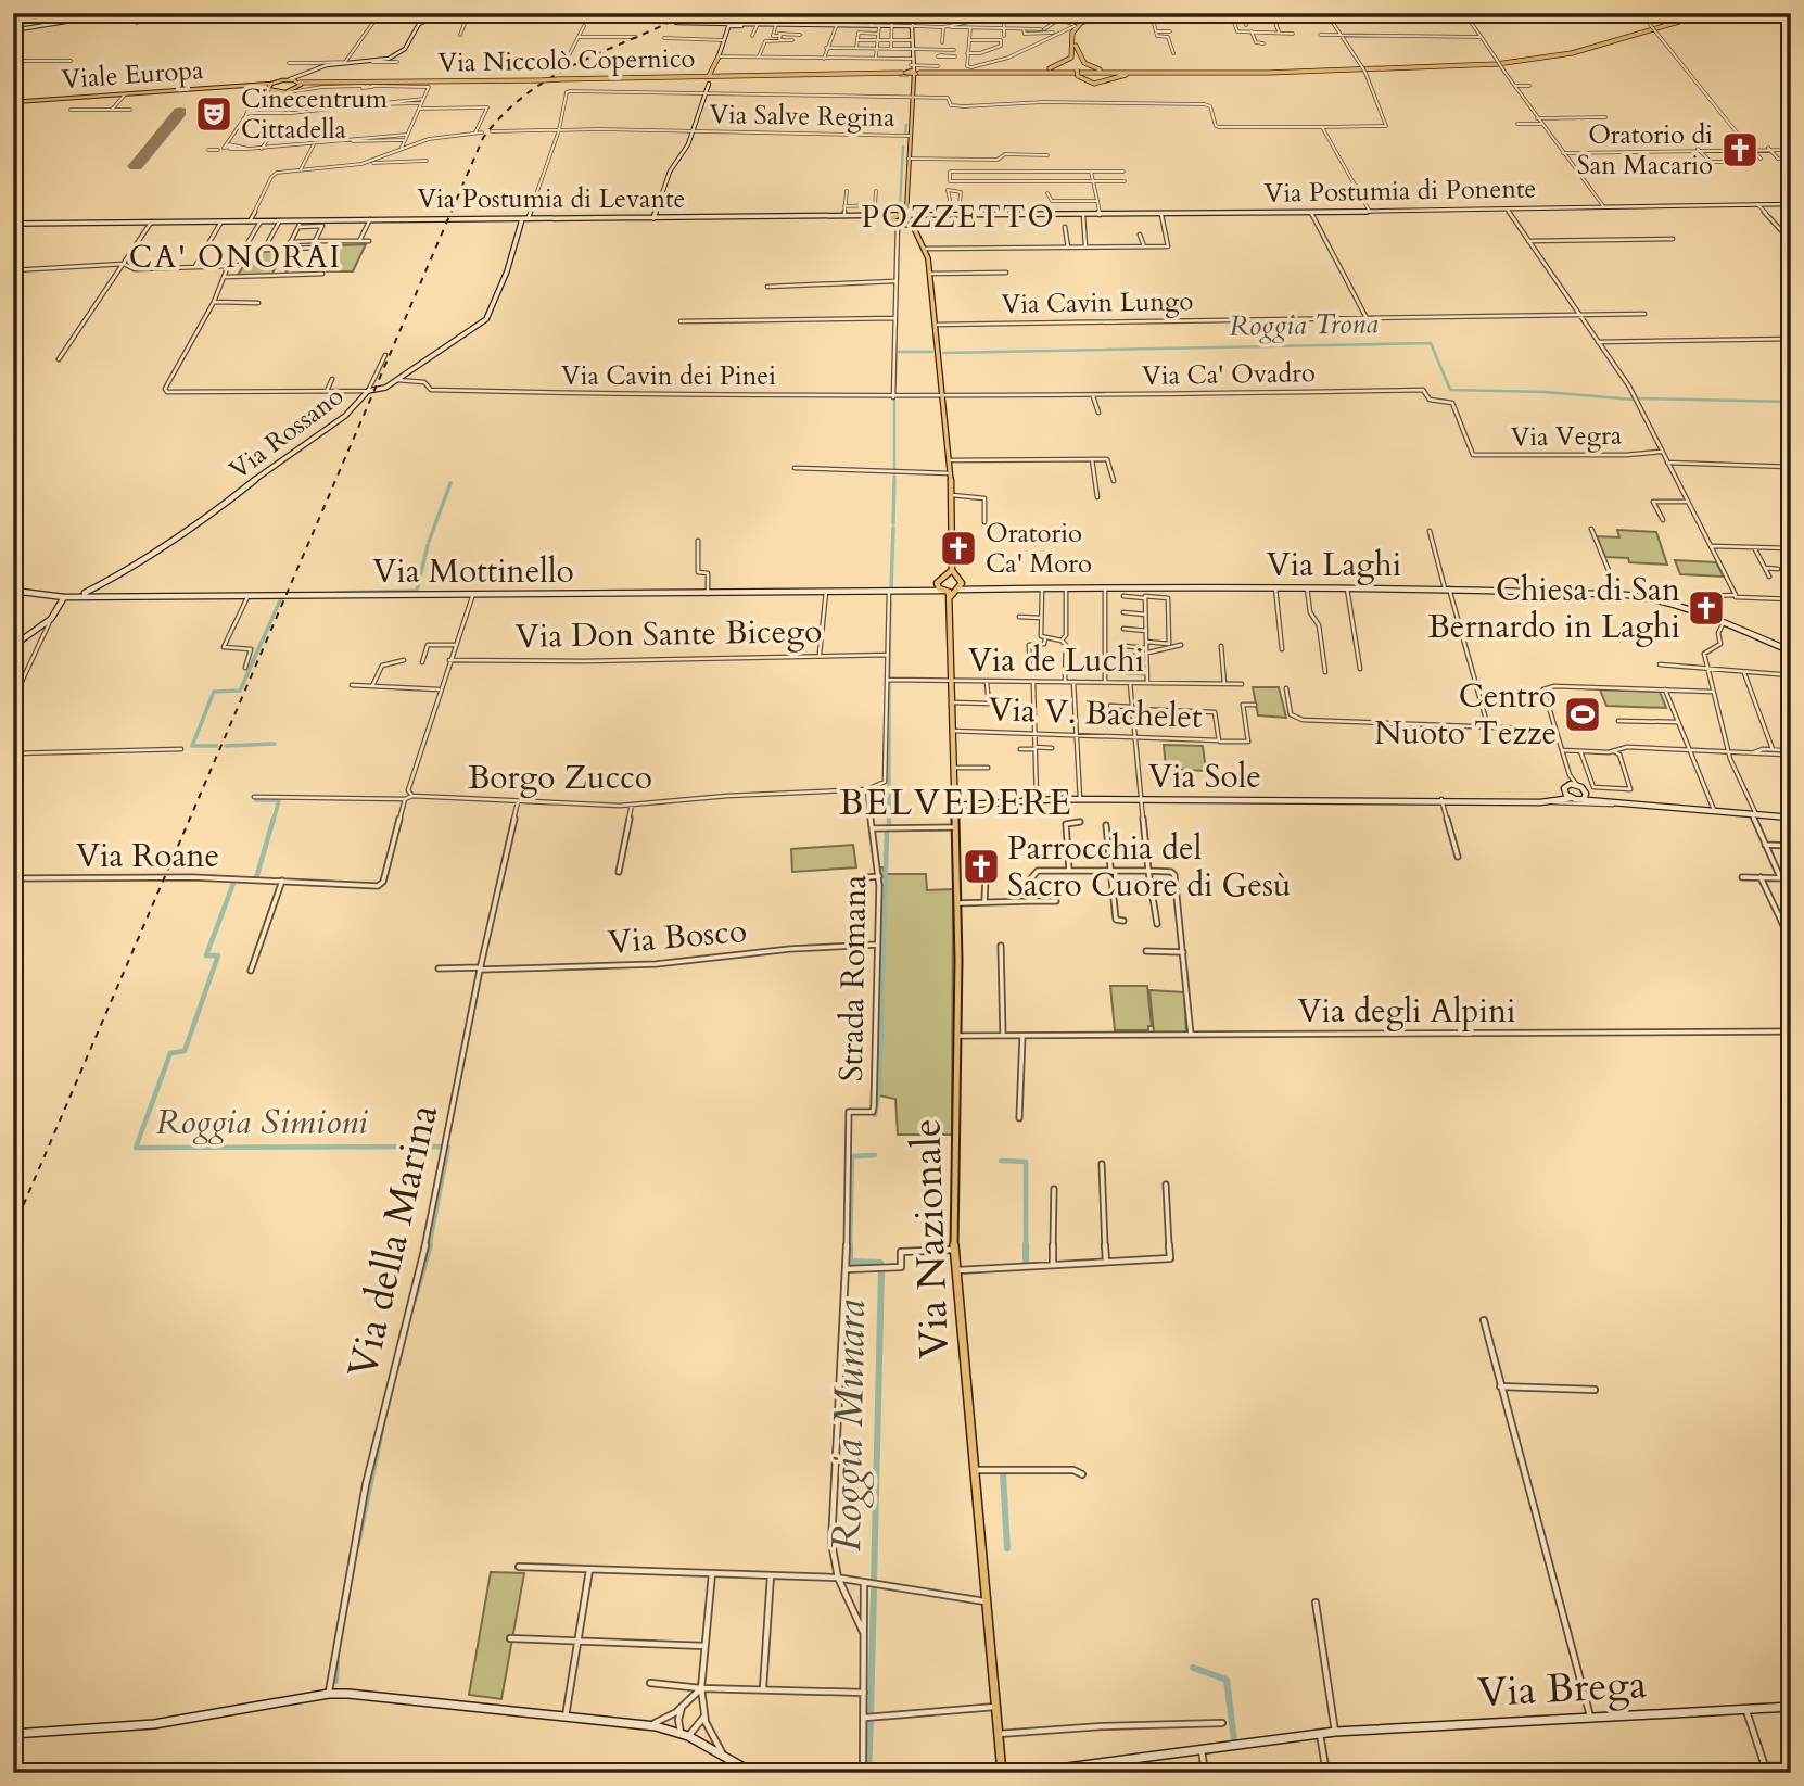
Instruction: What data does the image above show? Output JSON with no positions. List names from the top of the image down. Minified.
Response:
{"streets":{"highway":["Via Niccolò Copernico"],"main road":["Viale Europa","Via Sole","Via Nazionale"],"street":["Via Salve Regina","Via Postumia di Ponente","Via Postumia di Levante","Via Cavin Lungo","Via Ca' Ovadro","Via Cavin dei Pinei","Via Rossano","Via Vegra","Via Laghi","Via Mottinello","Via Don Sante Bicego","Via de Luchi","Via V. Bachelet","Borgo Zucco","Via Roane","Via Bosco","Strada Romana","Via degli Alpini","Via della Marina","Via Brega"]},"crossings":[["Via Postumia di Ponente","Via Postumia di Levante"],["Via Postumia di Levante","Via Rossano"],["Via Ca' Ovadro","Via Cavin dei Pinei"],["Via Ca' Ovadro","Via Vegra"],["Via Cavin dei Pinei","Via Rossano"],["Via Rossano","Via Mottinello"],["Via Laghi","Via Mottinello"],["Via Laghi","Via Nazionale"],["Via Mottinello","Via Nazionale"],["Via de Luchi","Via Nazionale"],["Via V. Bachelet","Via Nazionale"],["Via Sole","Via Nazionale"],["Borgo Zucco","Via Roane"],["Borgo Zucco","Strada Romana"],["Borgo Zucco","Via della Marina"],["Via Bosco","Strada Romana"],["Via Bosco","Via della Marina"],["Via degli Alpini","Via Nazionale"]],"districts":["POZZETTO","CA' ONORAI","BELVEDERE"],"water":["Roggia Trona","Roggia Simioni","Roggia Munara"],"places":{"theatre":["Cinecentrum Cittadella"],"church":["Oratorio di San Macario","Oratorio Ca' Moro","Chiesa di San Bernardo in Laghi","Parrocchia del Sacro Cuore di Gesù"],"sports":["Centro Nuoto Tezze"]}}
